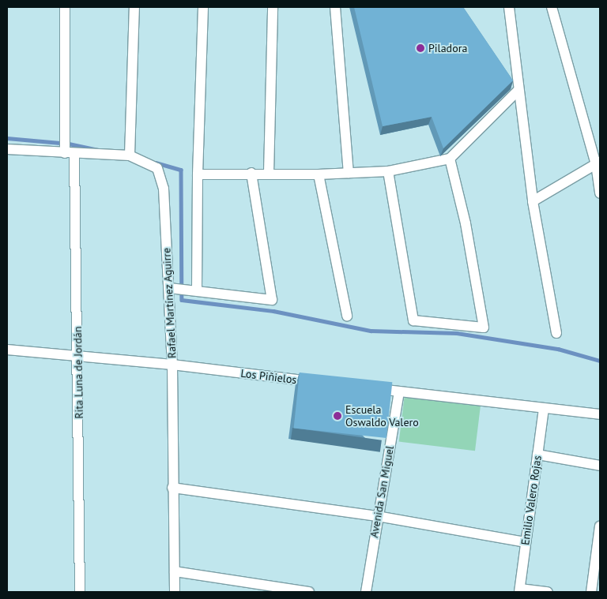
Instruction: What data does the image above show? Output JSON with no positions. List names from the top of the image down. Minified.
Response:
{"streets":{"street":["Rafael Martínez Aguirre","Rita Luna de Jordán","Los Piñielos","Avenida San Miguel","Emilio Valero Rojas"]},"crossings":[["Rafael Martínez Aguirre","Rita Luna de Jordán"],["Rafael Martínez Aguirre","Los Piñielos"],["Rita Luna de Jordán","Los Piñielos"]],"places":["Piladora","Escuela Oswaldo Valero"]}
